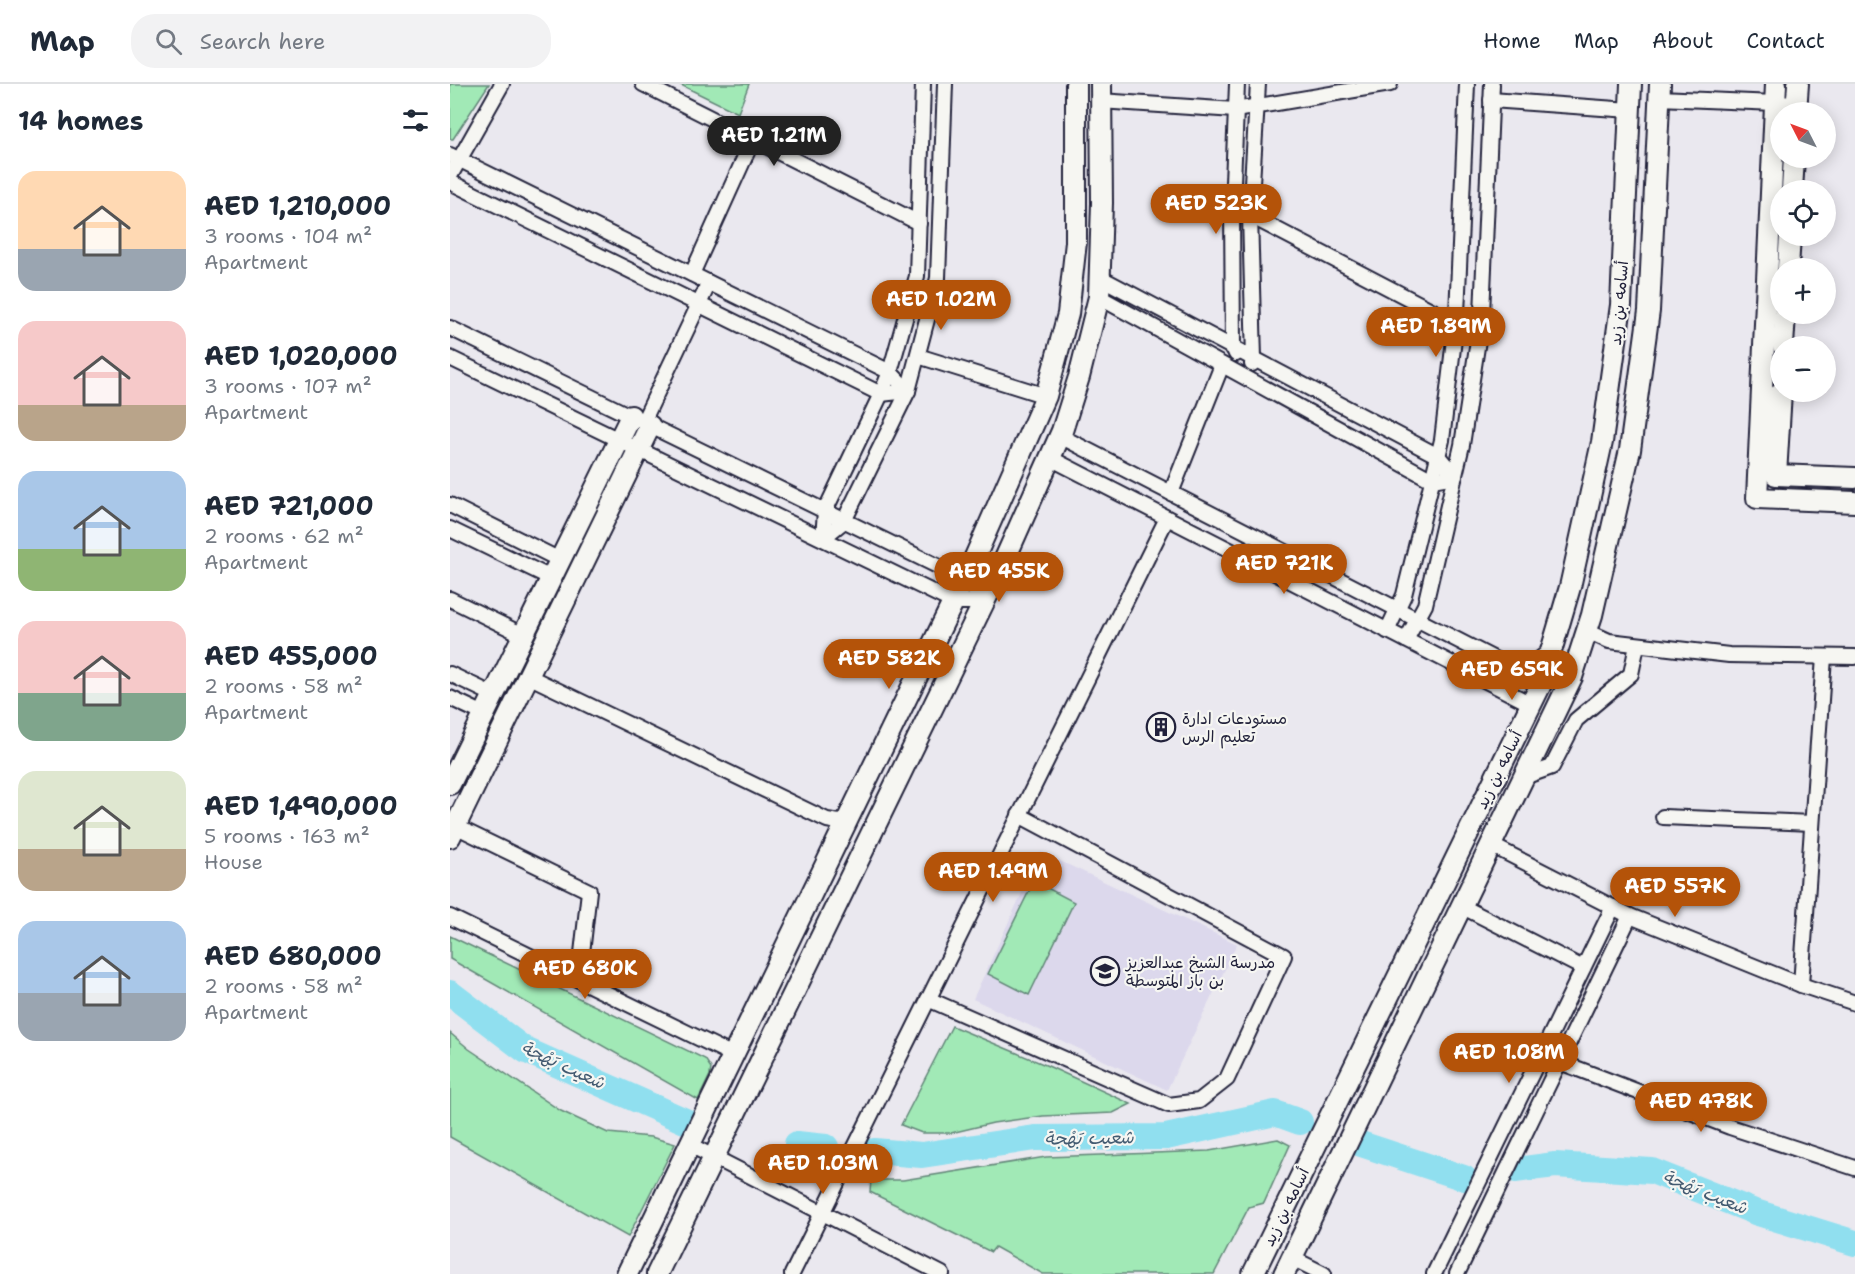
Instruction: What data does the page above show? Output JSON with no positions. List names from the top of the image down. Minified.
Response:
{"streets":{"street":["أسامه بن زيد"]},"water":["شعيب بَهْجة"],"places":{"building":["مستودعات ادارة تعليم الرس"],"school or university":["مدرسة الشيخ عبدالعزيز بن باز المتوسطة"]},"north":"top left","page":{"header":"Map","search":"Search here","nav":["Home","Map","About","Contact"],"heading":"14 homes","map_buttons":["+","−"],"price":["AED 1.21M","AED 523K","AED 1.02M","AED 1.89M","AED 721K","AED 455K","AED 582K","AED 659K","AED 1.49M","AED 557K","AED 680K","AED 1.08M","AED 478K","AED 1.03M"],"list":[{"name":"AED 1,210,000","note":"3 rooms · 104 m² · Apartment"},{"name":"AED 1,020,000","note":"3 rooms · 107 m² · Apartment"},{"name":"AED 721,000","note":"2 rooms · 62 m² · Apartment"},{"name":"AED 455,000","note":"2 rooms · 58 m² · Apartment"},{"name":"AED 1,490,000","note":"5 rooms · 163 m² · House"},{"name":"AED 680,000","note":"2 rooms · 58 m² · Apartment"}]}}
